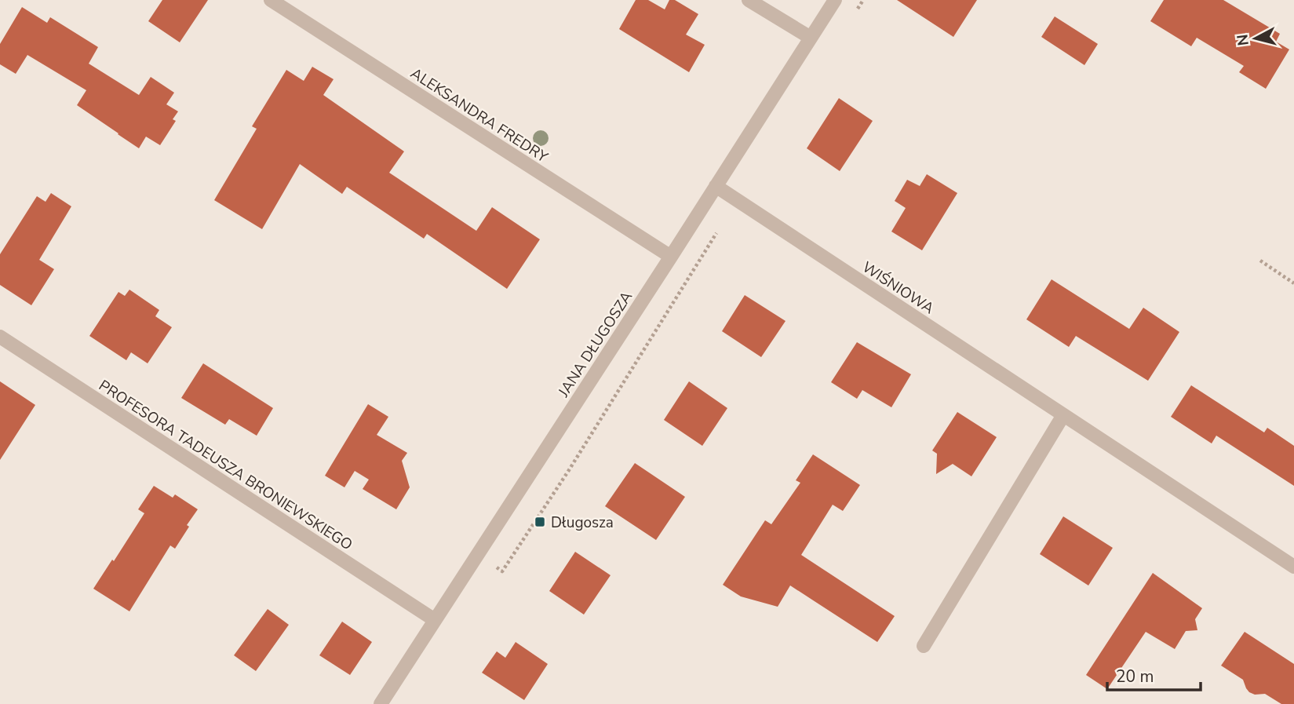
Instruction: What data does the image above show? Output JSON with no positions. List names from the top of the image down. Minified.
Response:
{"streets":{"street":["ALEKSANDRA FREDRY","WIŚNIOWA","JANA DŁUGOSZA","PROFESORA TADEUSZA BRONIEWSKIEGO"]},"crossings":[["ALEKSANDRA FREDRY","JANA DŁUGOSZA"],["WIŚNIOWA","JANA DŁUGOSZA"],["JANA DŁUGOSZA","PROFESORA TADEUSZA BRONIEWSKIEGO"]],"places":{"transit":["Długosza"]},"scale_bar":"20 m","north":"left"}
